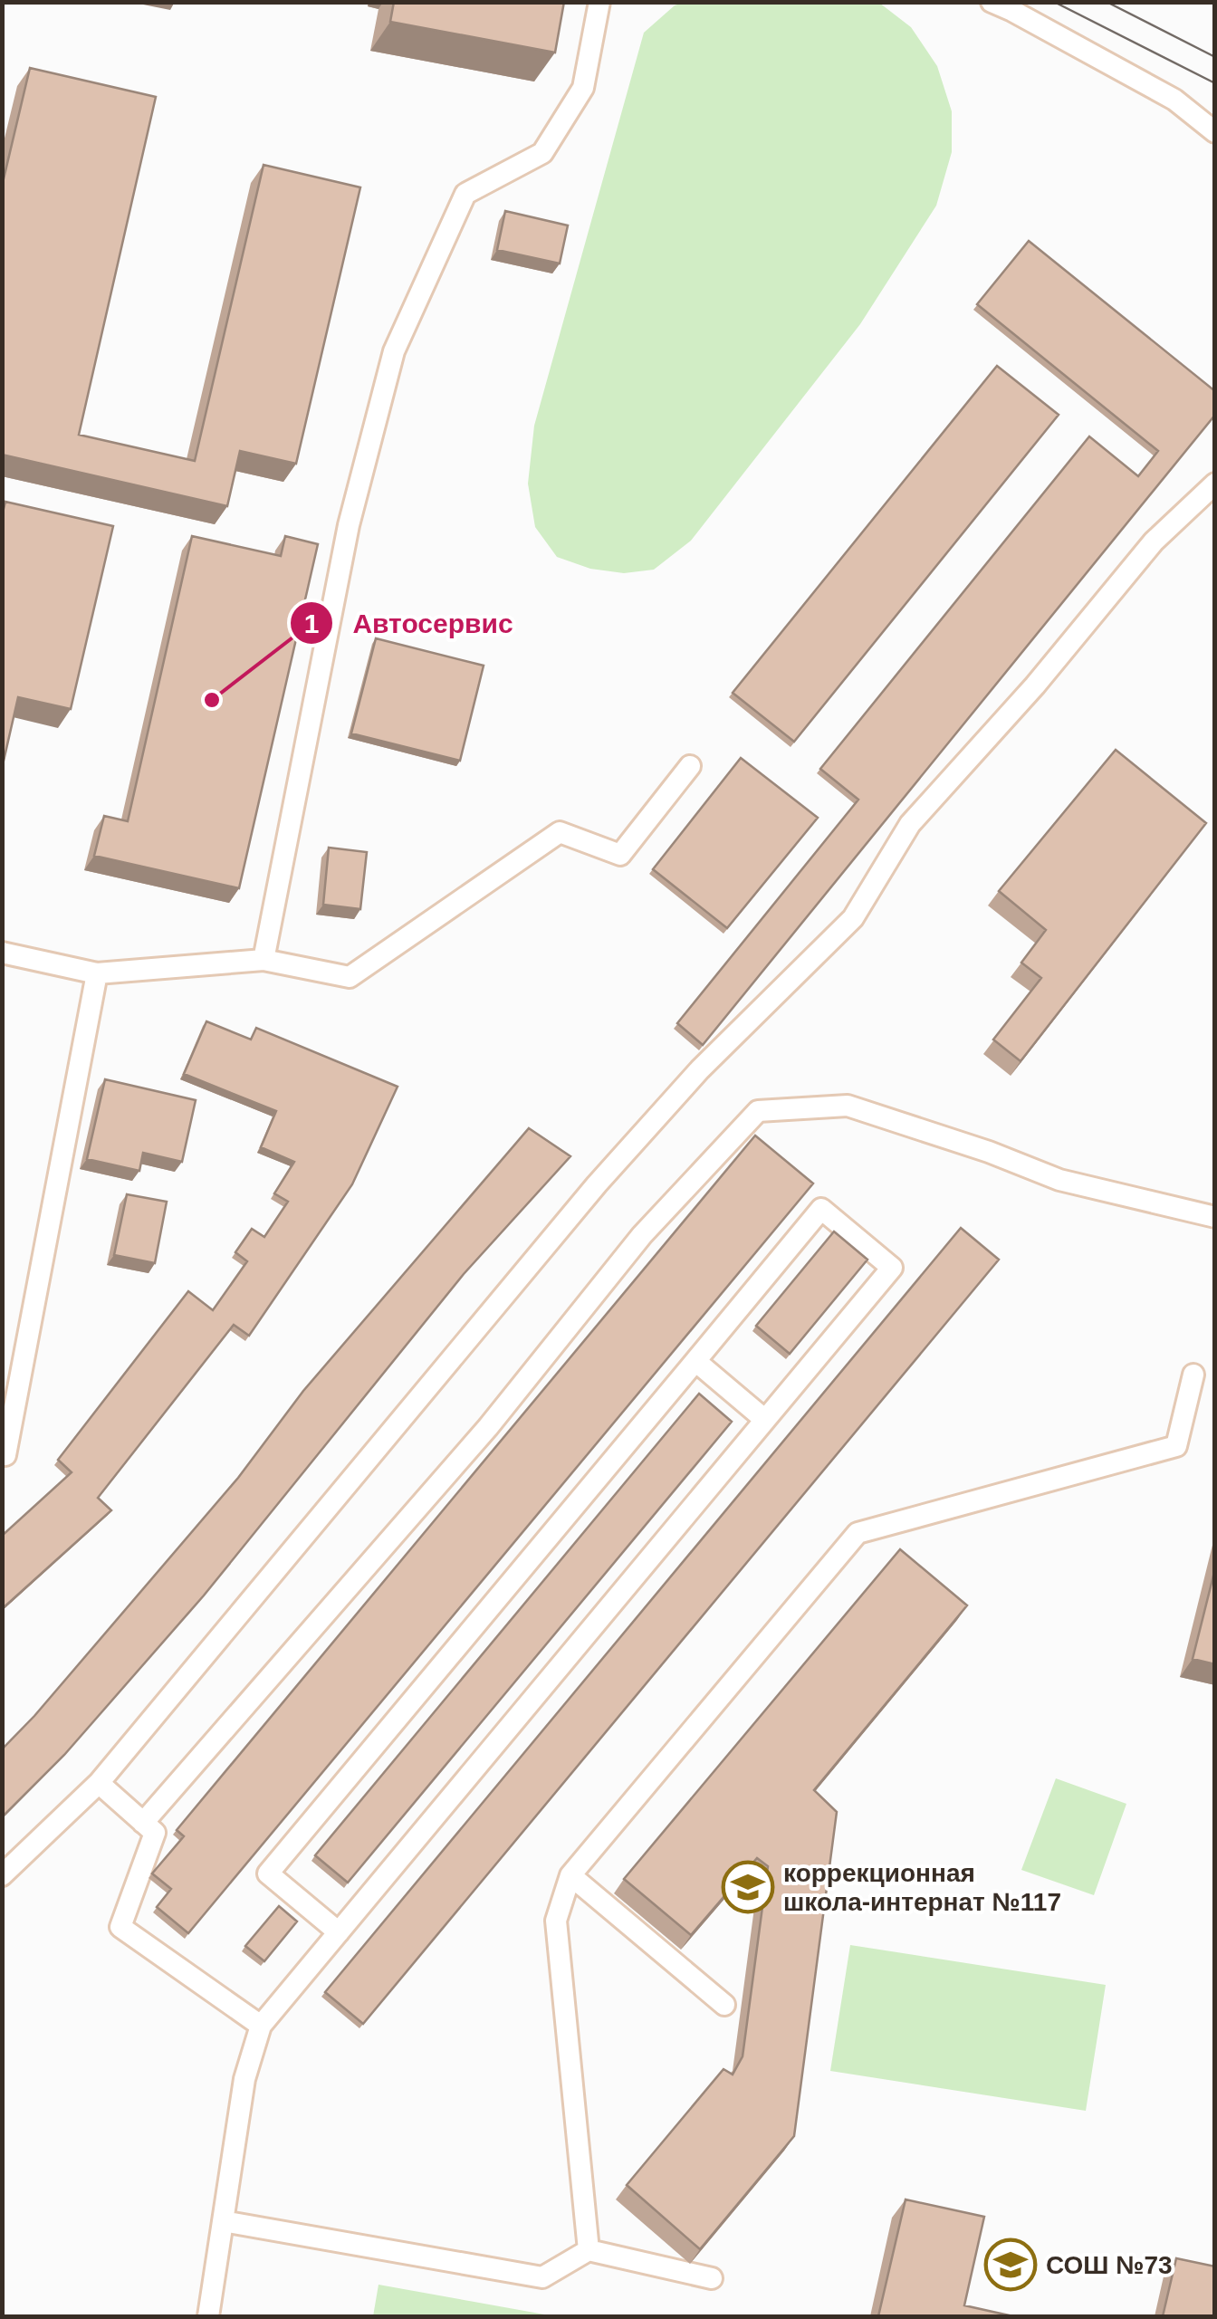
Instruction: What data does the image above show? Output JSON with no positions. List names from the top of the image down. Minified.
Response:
{"places":{"other":["Автосервис"],"school or university":["коррекционная школа-интернат №117","СОШ №73"]}}
